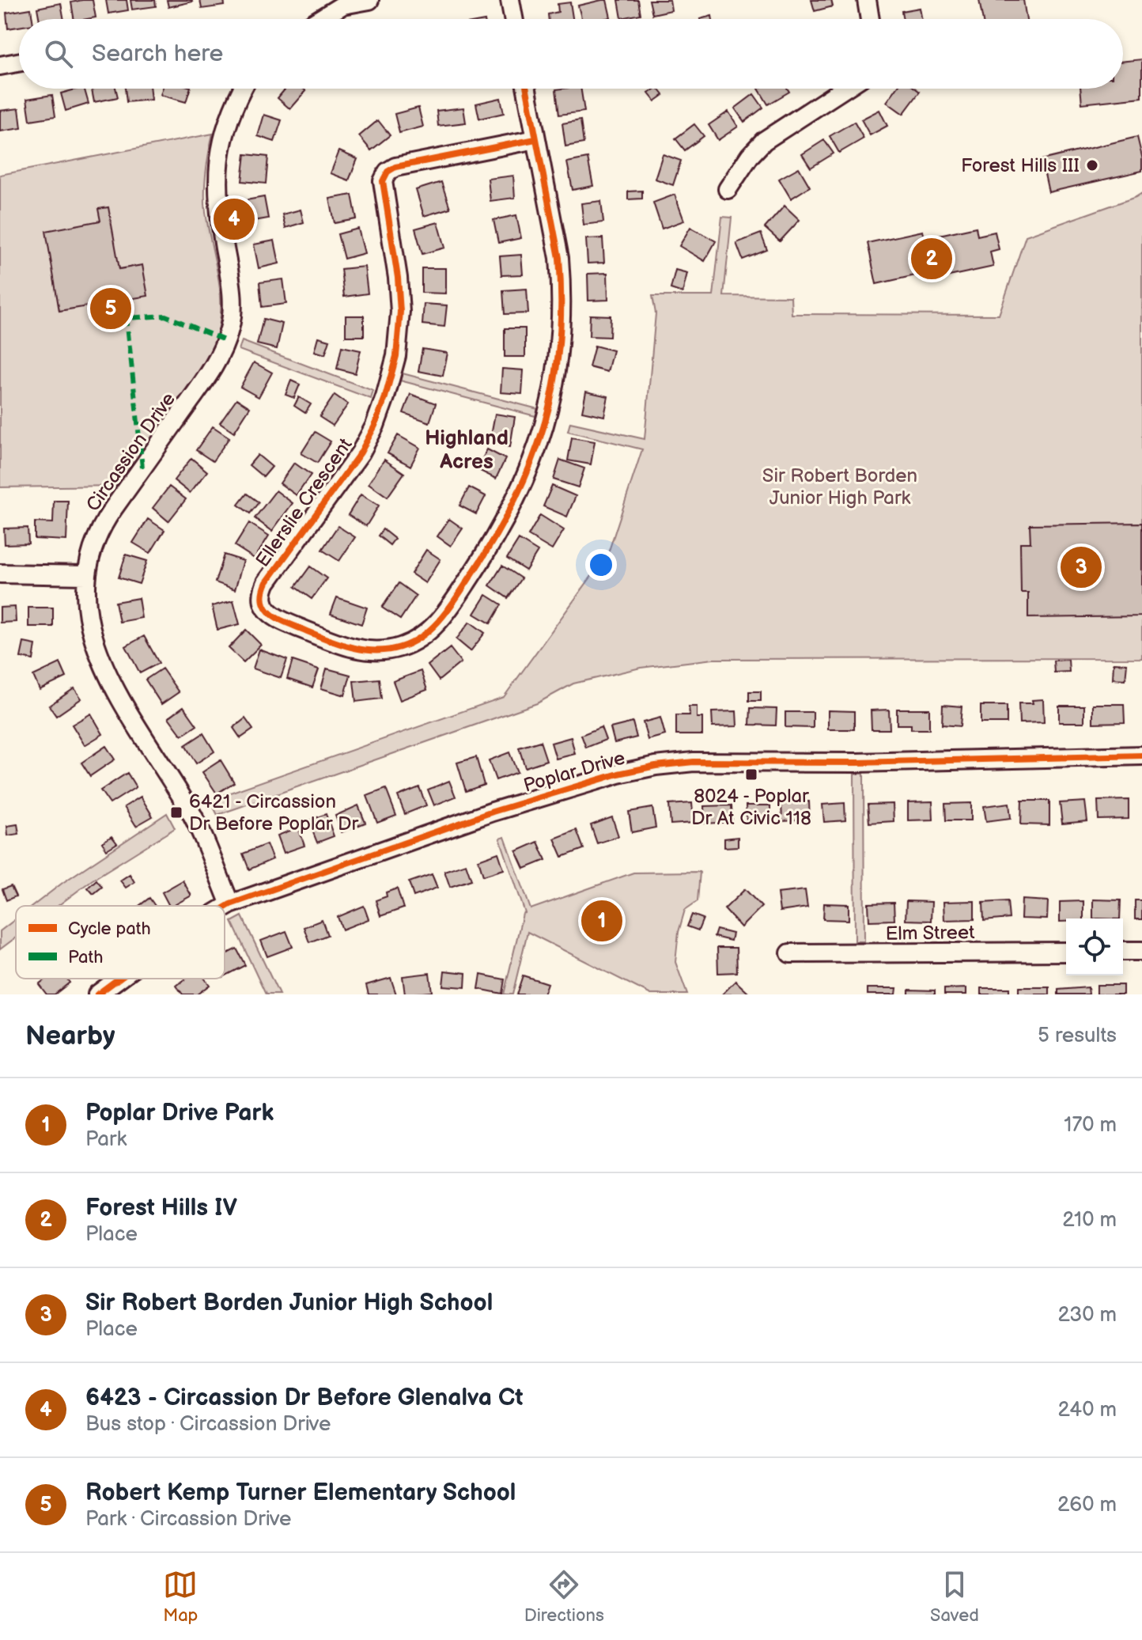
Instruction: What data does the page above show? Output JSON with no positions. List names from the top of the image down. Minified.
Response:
{"streets":{"street":["Circassion Drive","Ellerslie Crescent","Poplar Drive","Elm Street"]},"crossings":[["Circassion Drive","Poplar Drive"]],"districts":["Highland Acres"],"parks":["Sir Robert Borden Junior High Park"],"places":{"other":["Forest Hills III"],"transit":["8024 - Poplar Dr At Civic 118","6421 - Circassion Dr Before Poplar Dr"]},"legend":["Cycle path","Path"],"page":{"search":"Search here","pins":["4","2","5","3","1"],"heading":["Nearby","5 results"],"list":[{"mark":"1","name":"Poplar Drive Park","note":"Park","value":"170 m"},{"mark":"2","name":"Forest Hills IV","note":"Place","value":"210 m"},{"mark":"3","name":"Sir Robert Borden Junior High School","note":"Place","value":"230 m"},{"mark":"4","name":"6423 - Circassion Dr Before Glenalva Ct","note":"Bus stop · Circassion Drive","value":"240 m"},{"mark":"5","name":"Robert Kemp Turner Elementary School","note":"Park · Circassion Drive","value":"260 m"}],"nav":["Map","Directions","Saved"]}}
